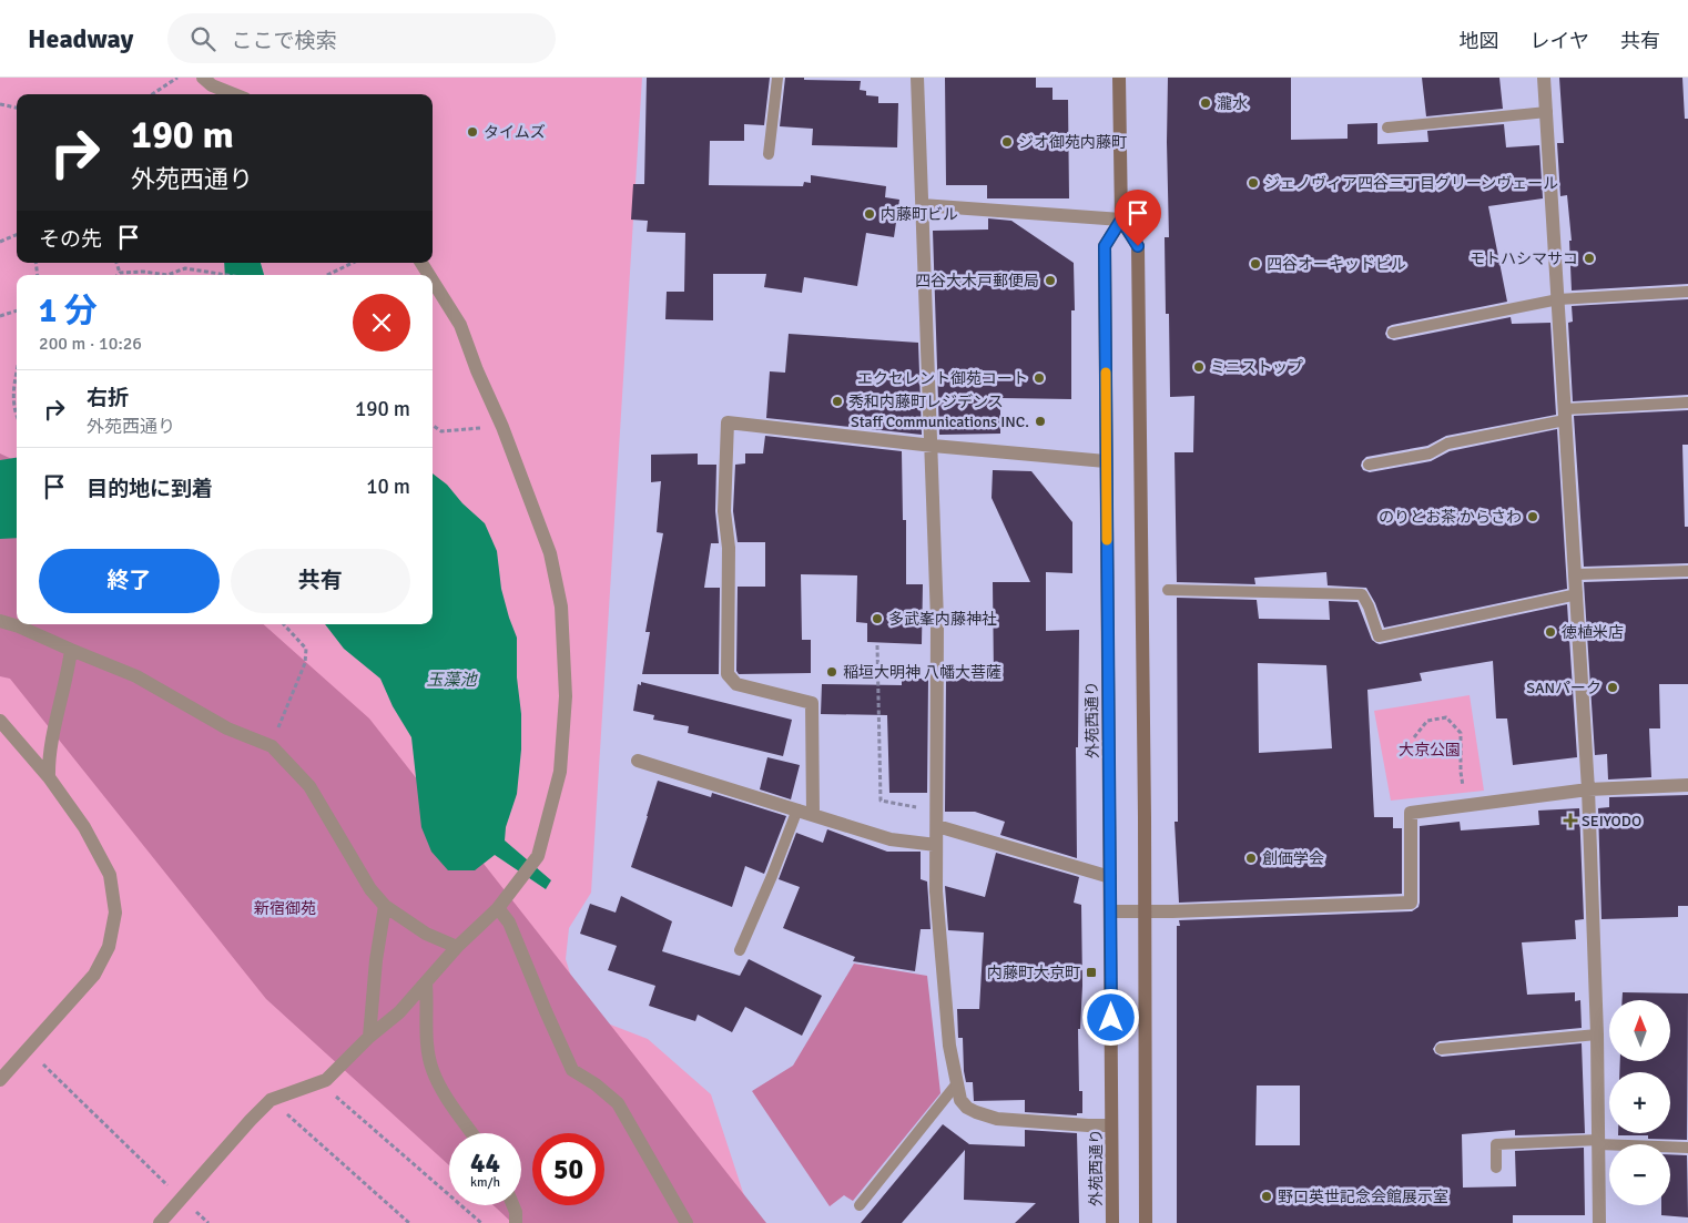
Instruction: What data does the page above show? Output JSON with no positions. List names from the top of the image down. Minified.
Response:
{"streets":{"main road":["外苑西通り"]},"water":["玉藻池"],"parks":["大京公園","新宿御苑"],"places":{"other":["瀧水","タイムズ","ジオ御苑内藤町","ジェノヴィア四谷三丁目グリーンヴェール","内藤町ビル","モトハシマサコ","四谷オーキッドビル","四谷大木戸郵便局","ミニストップ","エクセレント御苑コート","秀和内藤町レジデンス","Staff Communications INC.","のりとお茶 からさわ","多武峯内藤神社","徳植米店","稲垣大明神 八幡大菩薩","SANパーク","創価学会","野口英世記念会館展示室"],"health":["SEIYODO"],"transit":["内藤町大京町"]},"north":"top","page":{"header":"Headway","search":"ここで検索","nav":["地図","レイヤ","共有"],"turn":["190 m","外苑西通り"],"then":"その先","heading":["1 分","200 m · 10:26"],"list":[{"name":"右折","note":"外苑西通り","value":"190 m"},{"name":"目的地に到着","value":"10 m"}],"buttons":["終了","共有"],"map_buttons":["+","−"],"speed":"44 km/h","limit":"50"}}
